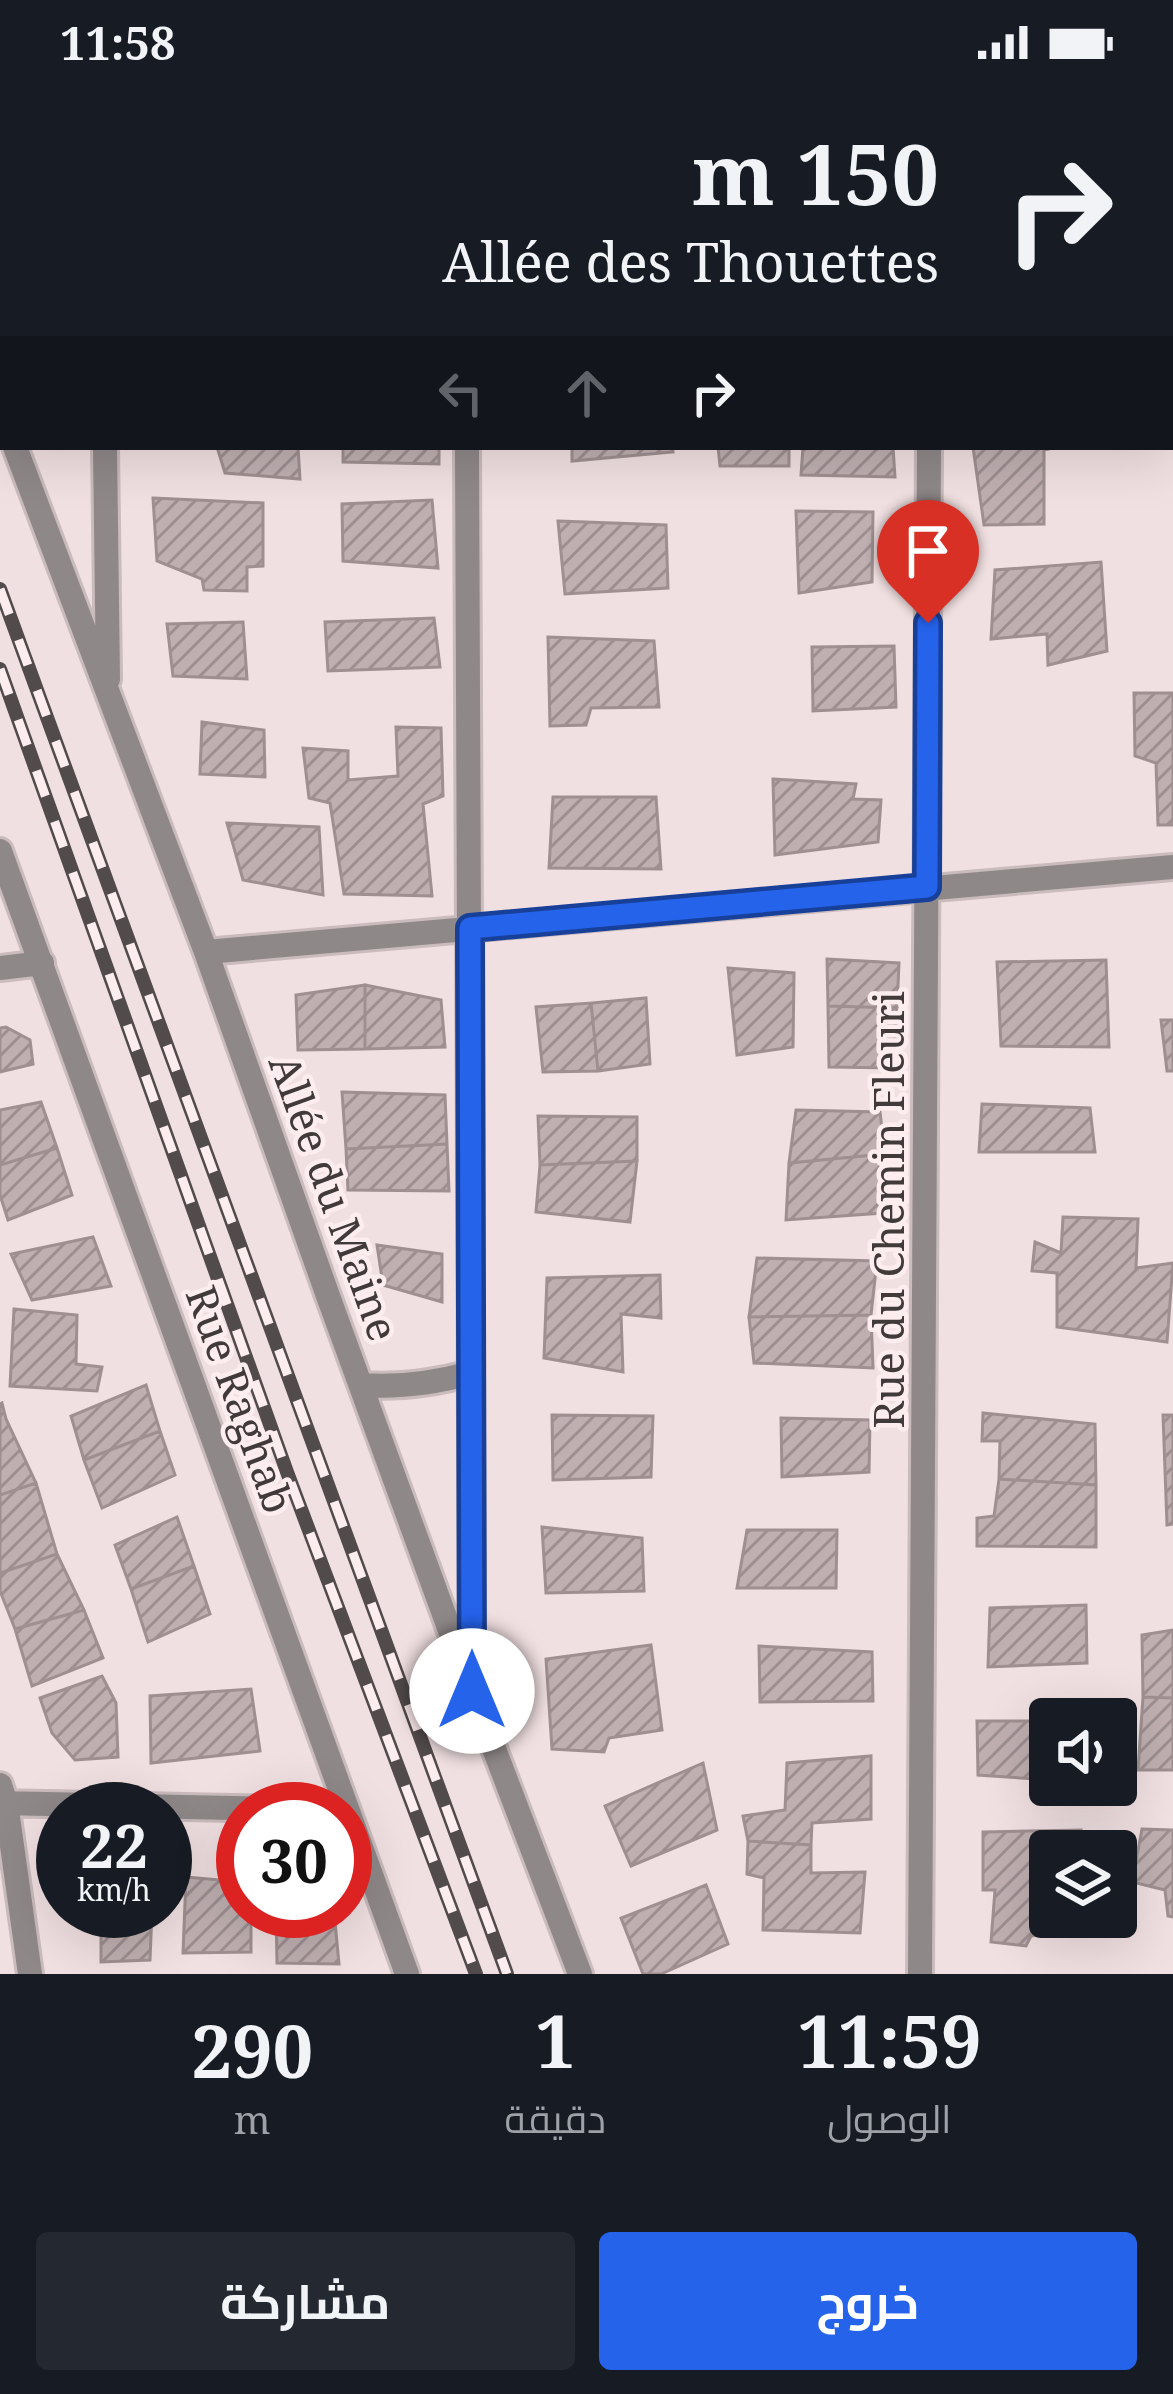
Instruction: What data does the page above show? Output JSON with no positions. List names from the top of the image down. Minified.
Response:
{"streets":{"street":["Allée du Maine","Rue du Chemin Fleuri","Rue Raghab"]},"page":{"status":"11:58","turn":["150 m","Allée des Thouettes"],"speed":"22 km/h","limit":"30","eta":["11:59","الوصول","1","دقيقة","290","m"],"buttons":["خروج","مشاركة"]}}
